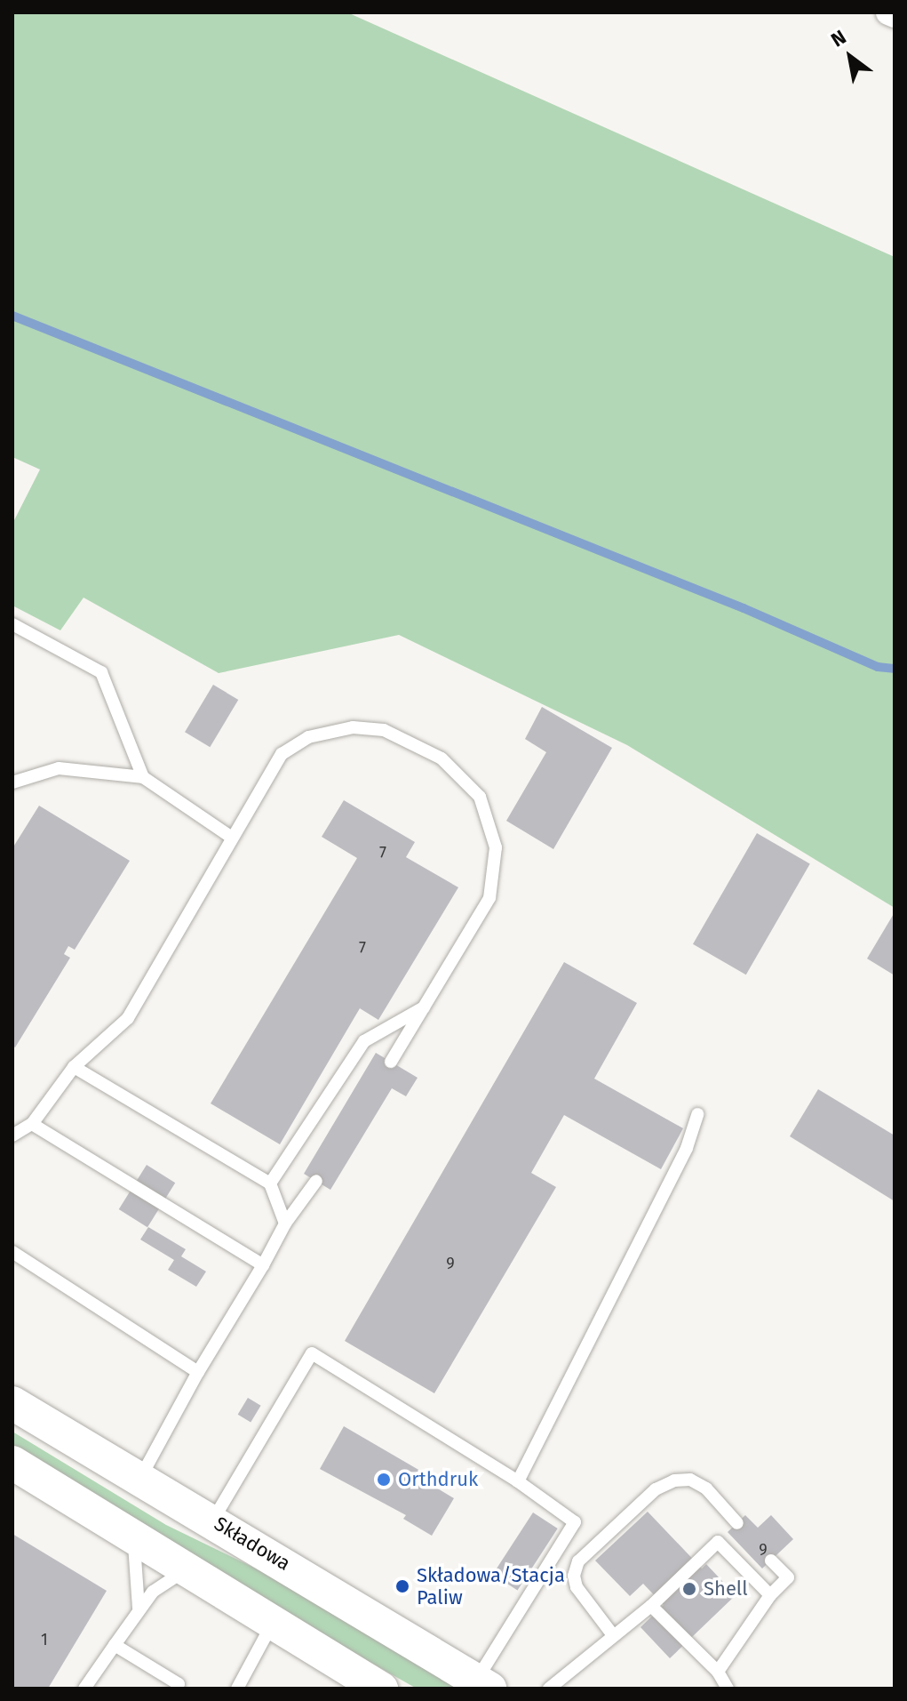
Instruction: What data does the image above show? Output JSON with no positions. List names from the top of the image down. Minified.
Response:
{"streets":{"main road":["Składowa"]},"places":["Orthdruk","Składowa/Stacja Paliw","Shell"],"house_numbers":["7","7","9","9","1"],"north":"top left"}
